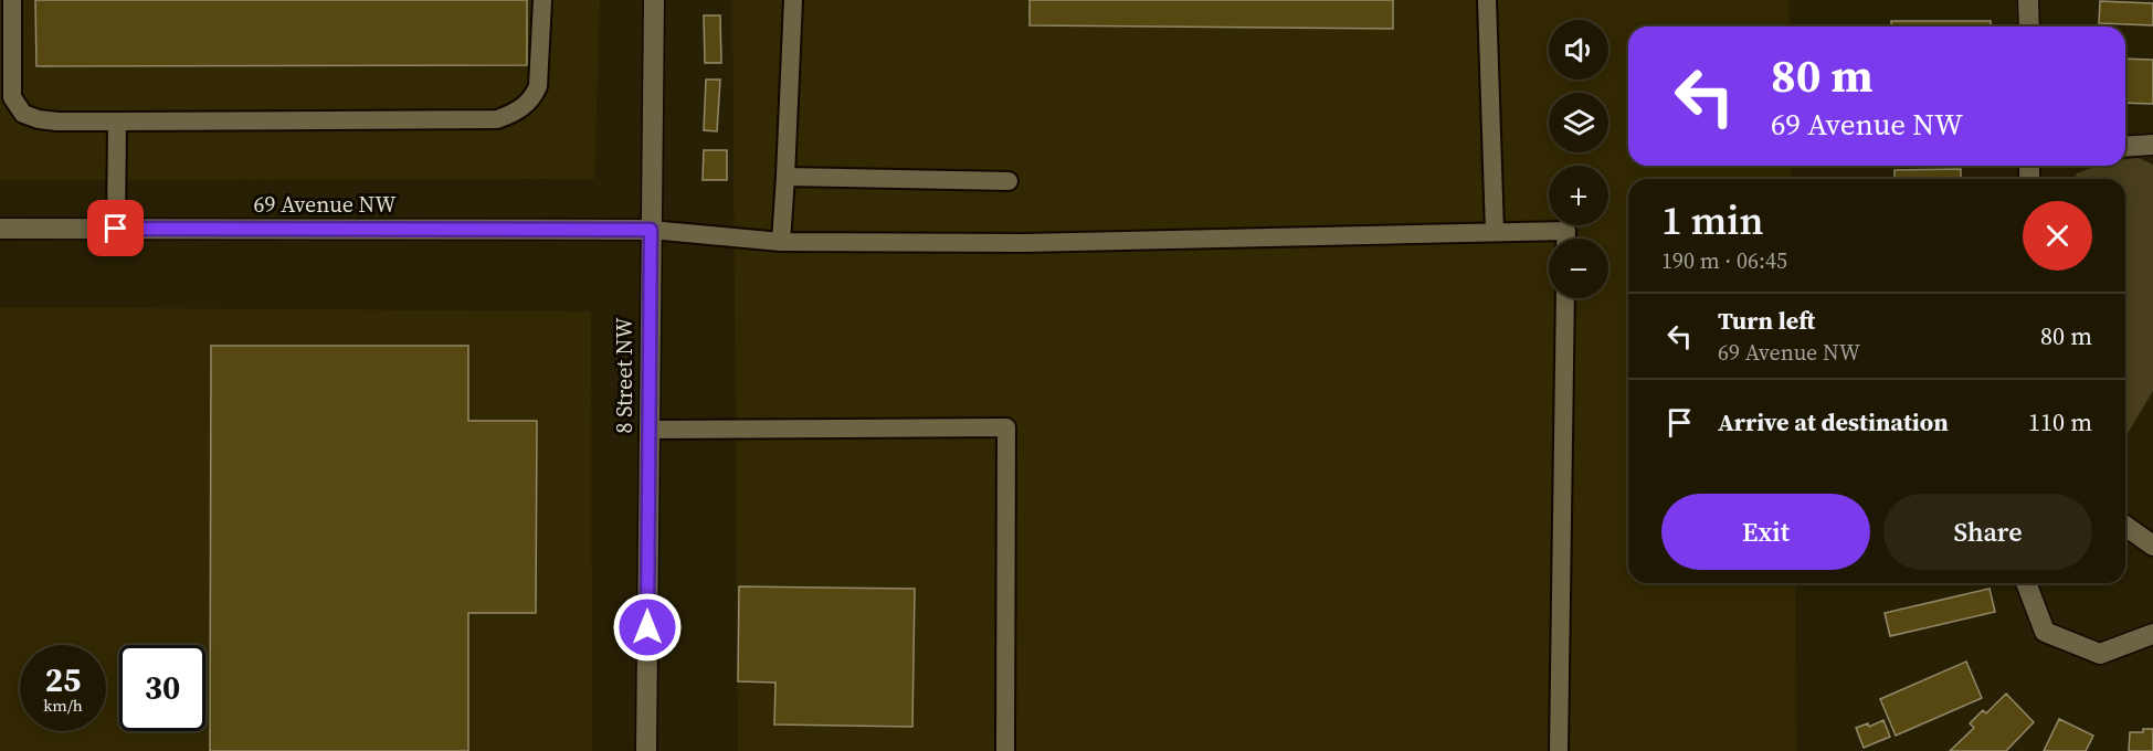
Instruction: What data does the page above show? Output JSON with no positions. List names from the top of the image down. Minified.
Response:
{"streets":{"street":["69 Avenue NW","8 Street NW"]},"crossings":[["69 Avenue NW","8 Street NW"]],"page":{"map_buttons":["+","−"],"turn":["80 m","69 Avenue NW"],"heading":["1 min","190 m · 06:45"],"list":[{"name":"Turn left","note":"69 Avenue NW","value":"80 m"},{"name":"Arrive at destination","value":"110 m"}],"buttons":["Exit","Share"],"speed":"25 km/h","limit":"30"}}
